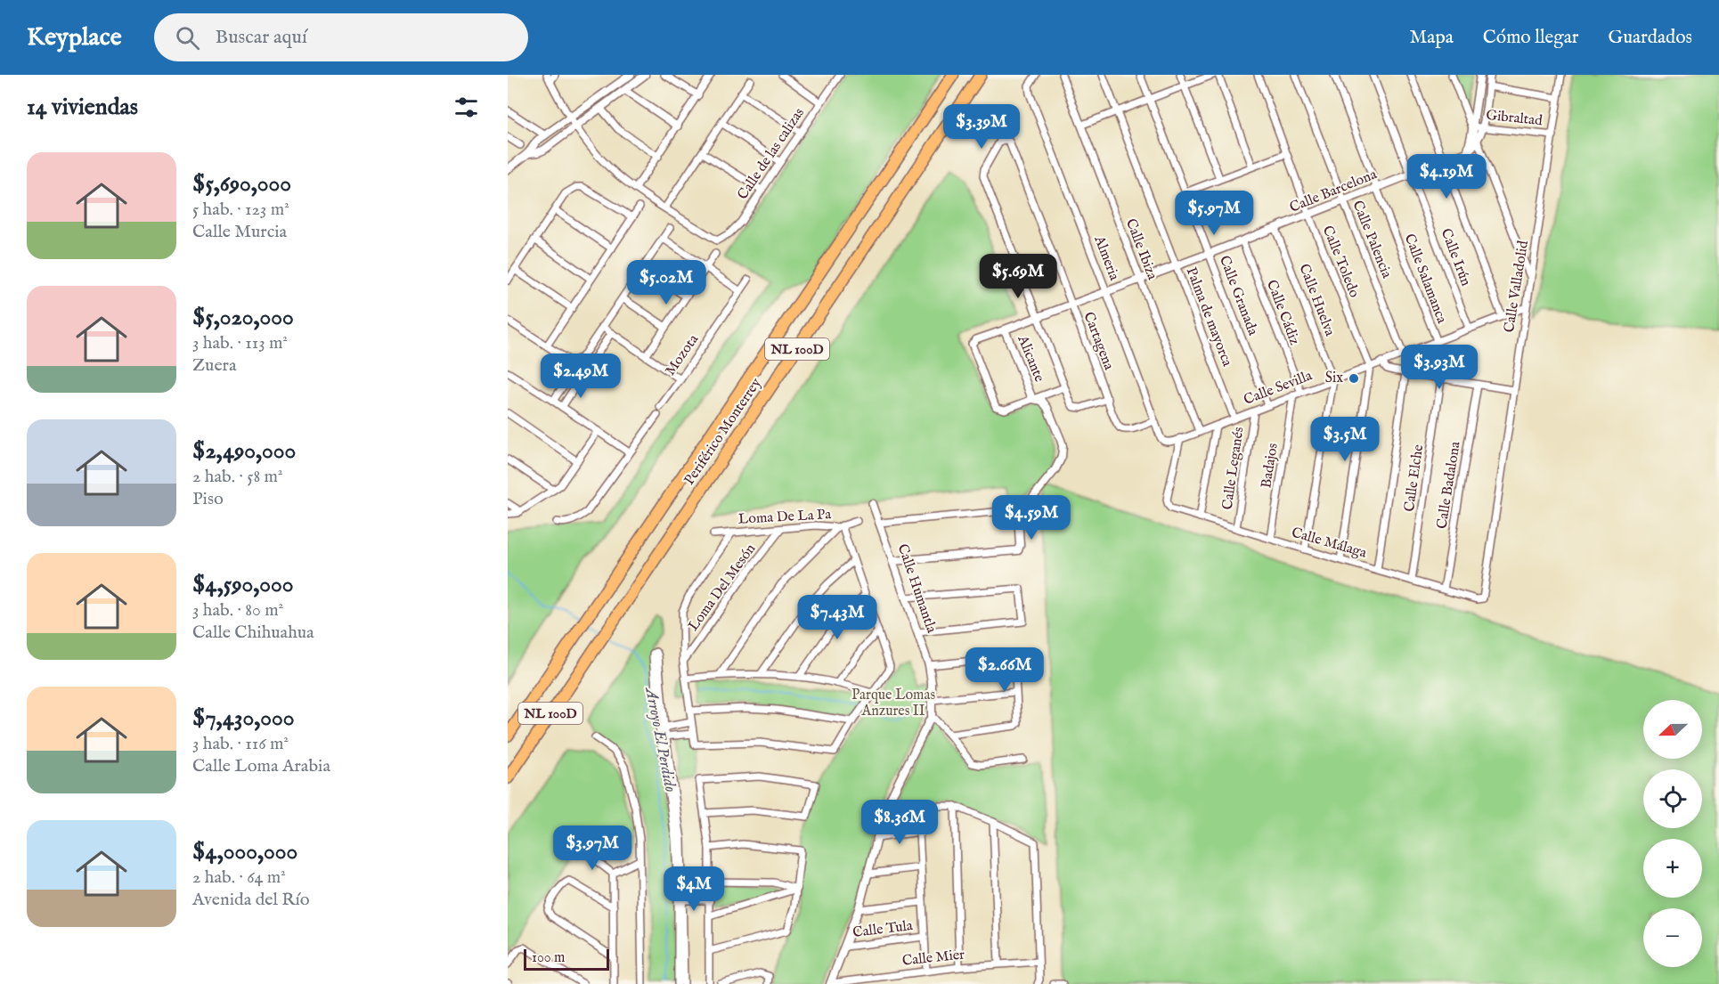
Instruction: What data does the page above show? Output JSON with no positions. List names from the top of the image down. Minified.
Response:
{"streets":{"highway":["NL 100D","Periférico Monterrey"],"street":["Gibraltad","Calle de las calizas","Calle Barcelona","Calle Palencia","Calle Ibiza","Calle Irún","Almeria","Calle Toledo","Calle Salamanca","Calle Valladolid","Calle Granada","Calle Huelva","Calle Cádiz","Palma de mayorca","Cartagena","Mozota","Alicante","Calle Sevilla","Badajos","Calle Leganés","Calle Elche","Calle Badalona","Loma De La Pa","Calle Málaga","Loma Del Mesón","Calle Humantla","Calle Tula","Calle Mier"]},"crossings":[["Gibraltad","Calle Barcelona"],["Gibraltad","Calle Valladolid"],["Calle Barcelona","Calle Palencia"],["Calle Barcelona","Calle Ibiza"],["Calle Barcelona","Calle Irún"],["Calle Barcelona","Almeria"],["Calle Barcelona","Calle Toledo"],["Calle Barcelona","Calle Salamanca"],["Calle Barcelona","Calle Granada"],["Calle Barcelona","Calle Huelva"],["Calle Barcelona","Calle Cádiz"],["Calle Barcelona","Palma de mayorca"],["Calle Barcelona","Cartagena"],["Calle Barcelona","Alicante"],["Calle Palencia","Calle Sevilla"],["Calle Ibiza","Calle Sevilla"],["Calle Irún","Calle Sevilla"],["Almeria","Cartagena"],["Almeria","Calle Sevilla"],["Calle Toledo","Calle Sevilla"],["Calle Salamanca","Calle Sevilla"],["Calle Valladolid","Calle Sevilla"],["Calle Valladolid","Calle Málaga"],["Calle Granada","Calle Sevilla"],["Calle Huelva","Calle Sevilla"],["Calle Cádiz","Calle Sevilla"],["Palma de mayorca","Calle Sevilla"],["Calle Sevilla","Badajos"],["Calle Sevilla","Calle Leganés"],["Calle Sevilla","Calle Málaga"],["Badajos","Calle Málaga"],["Calle Leganés","Calle Málaga"],["Calle Elche","Calle Málaga"],["Calle Badalona","Calle Málaga"],["Loma De La Pa","Loma Del Mesón"],["Calle Humantla","Calle Tula"],["Calle Humantla","Calle Mier"]],"water":["Arroyo El Perdido"],"parks":["Parque Lomas Anzures II"],"places":["Six"],"scale_bar":"100 m","north":"left","page":{"header":"Keyplace","search":"Buscar aquí","nav":["Mapa","Cómo llegar","Guardados"],"heading":"14 viviendas","price":["$3.39M","$4.19M","$5.97M","$5.69M","$5.02M","$3.93M","$2.49M","$3.5M","$4.59M","$7.43M","$2.66M","$8.36M","$3.97M","$4M"],"list":[{"name":"$5,690,000","note":"5 hab. · 123 m² · Calle Murcia"},{"name":"$5,020,000","note":"3 hab. · 113 m² · Zuera"},{"name":"$2,490,000","note":"2 hab. · 58 m² · Piso"},{"name":"$4,590,000","note":"3 hab. · 80 m² · Calle Chihuahua"},{"name":"$7,430,000","note":"3 hab. · 116 m² · Calle Loma Arabia"},{"name":"$4,000,000","note":"2 hab. · 64 m² · Avenida del Río"}],"map_buttons":["+","−"],"scale":"100 m"}}
